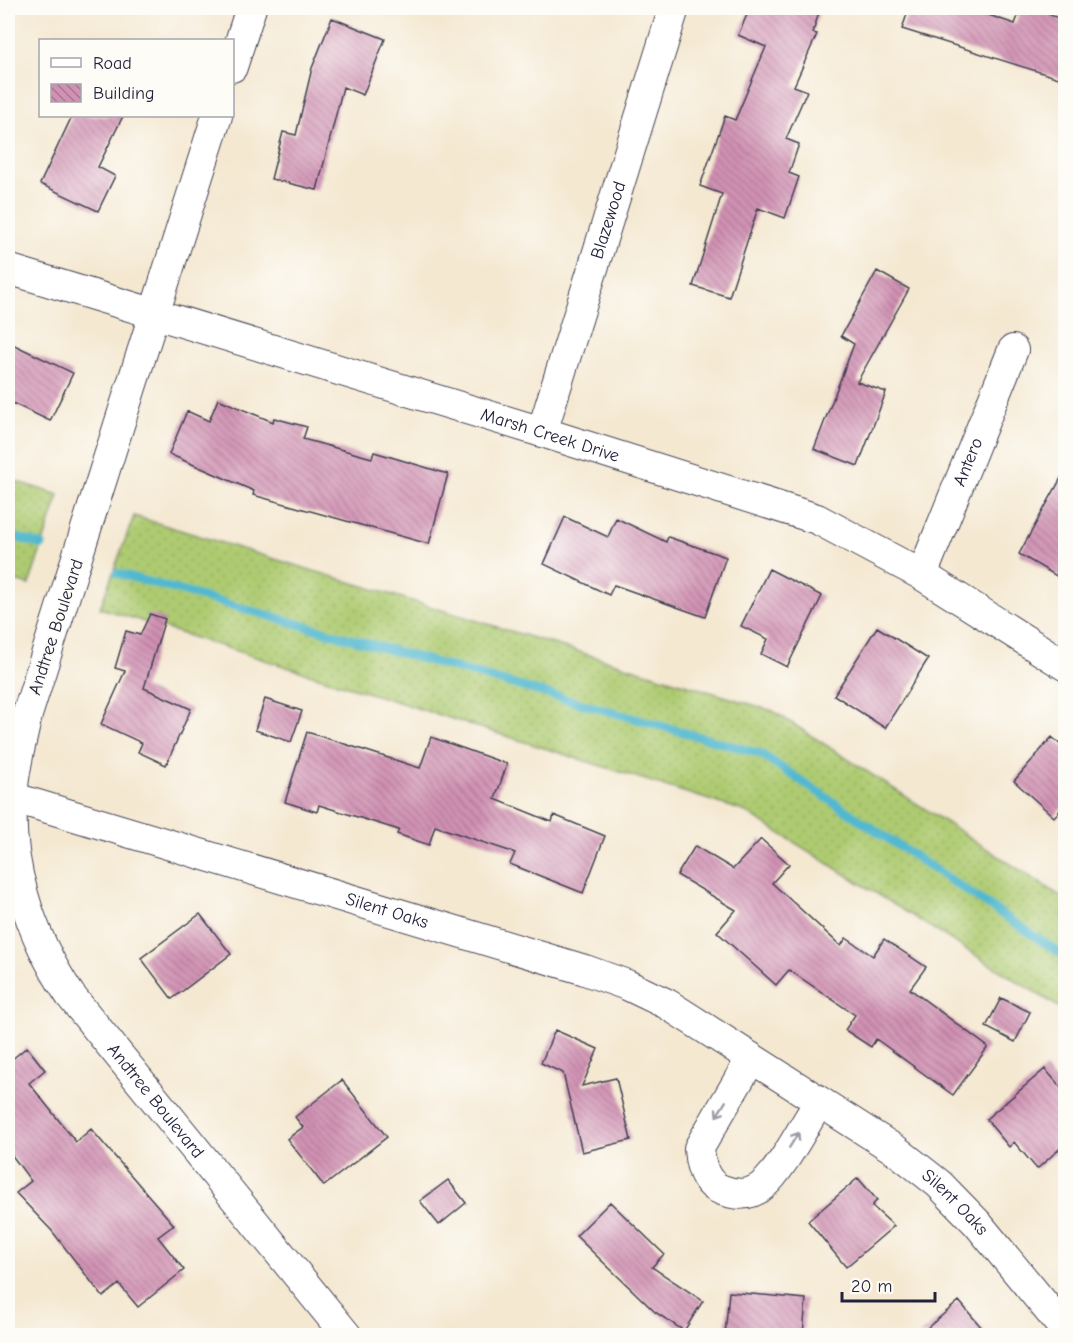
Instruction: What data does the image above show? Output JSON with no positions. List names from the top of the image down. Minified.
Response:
{"streets":{"street":["Blazewood","Marsh Creek Drive","Antero","Andtree Boulevard","Silent Oaks"]},"crossings":[["Blazewood","Marsh Creek Drive"],["Marsh Creek Drive","Antero"],["Marsh Creek Drive","Andtree Boulevard"],["Andtree Boulevard","Silent Oaks"]],"legend":["Road","Building"],"scale_bar":"20 m"}
